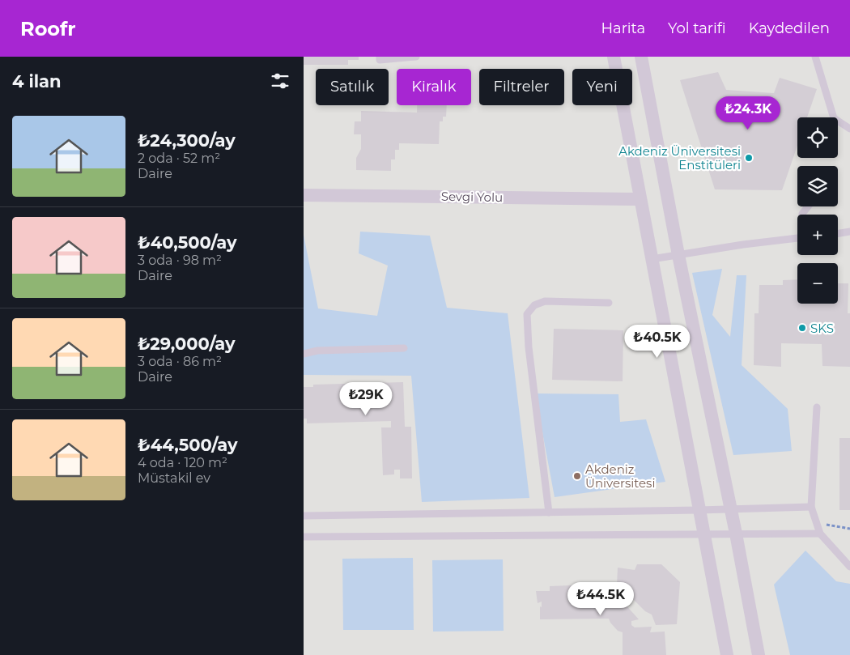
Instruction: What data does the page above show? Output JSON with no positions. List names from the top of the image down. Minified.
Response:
{"streets":{"street":["Sevgi Yolu"]},"places":["Akdeniz Üniversitesi Enstitüleri","SKS","Akdeniz Üniversitesi"],"page":{"header":"Roofr","nav":["Harita","Yol tarifi","Kaydedilen"],"heading":"4 ilan","chip":["Satılık","Kiralık","Filtreler","Yeni"],"price":["₺24.3K","₺40.5K","₺29K","₺44.5K"],"list":[{"name":"₺24,300/ay","note":"2 oda · 52 m² · Daire"},{"name":"₺40,500/ay","note":"3 oda · 98 m² · Daire"},{"name":"₺29,000/ay","note":"3 oda · 86 m² · Daire"},{"name":"₺44,500/ay","note":"4 oda · 120 m² · Müstakil ev"}],"map_buttons":["+","−"]}}
